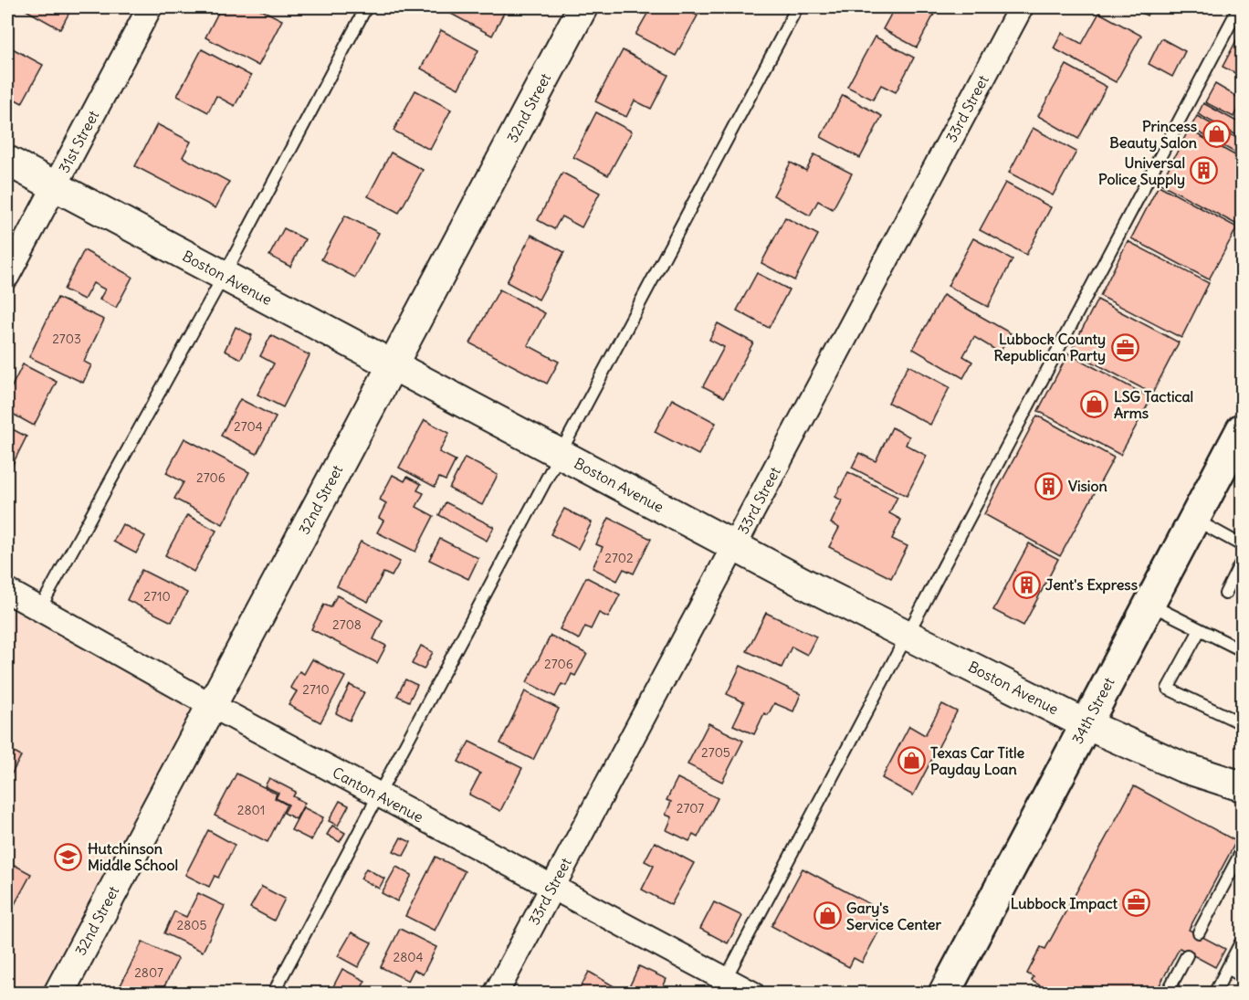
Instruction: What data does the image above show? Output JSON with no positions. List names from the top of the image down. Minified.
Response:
{"streets":{"main road":["34th Street"],"street":["32nd Street","33rd Street","31st Street","Boston Avenue","Canton Avenue"]},"crossings":[["32nd Street","Boston Avenue"],["32nd Street","Canton Avenue"],["33rd Street","Boston Avenue"],["33rd Street","Canton Avenue"],["31st Street","Boston Avenue"],["Boston Avenue","34th Street"]],"places":{"shop":["Princess Beauty Salon","LSG Tactical Arms","Texas Car Title Payday Loan","Gary's Service Center"],"building":["Universal Police Supply","Vision","Jent's Express"],"office":["Lubbock County Republican Party","Lubbock Impact"],"school or university":["Hutchinson Middle School"]},"house_numbers":["2703","2704","2706","2702","2710","2708","2706","2710","2705","2707","2801","2805","2804","2807"]}
